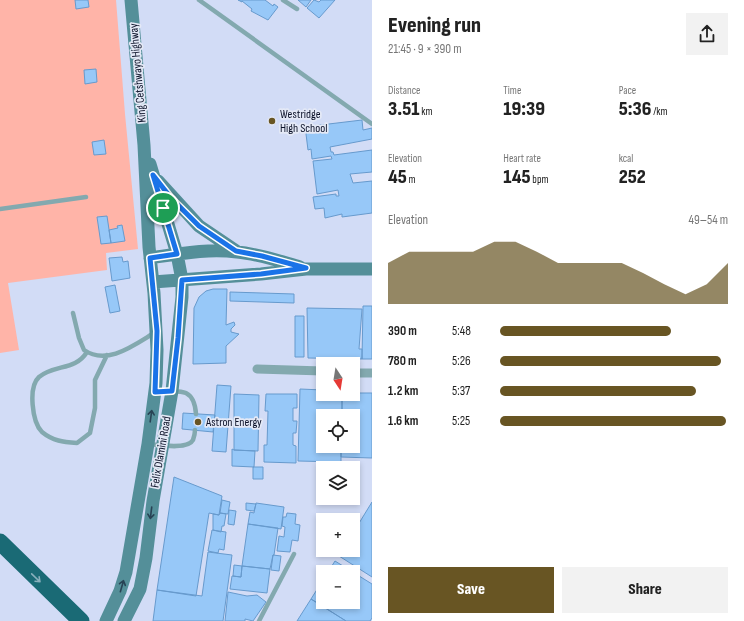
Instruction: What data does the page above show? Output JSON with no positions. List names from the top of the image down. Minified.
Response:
{"streets":{"main road":["King Cetshwayo Highway","Felix Dlamini Road"]},"crossings":[["King Cetshwayo Highway","Felix Dlamini Road"]],"places":["Westridge High School","Astron Energy"],"north":"bottom","page":{"heading":["Evening run","21:45 · 9 × 390 m"],"stats":[["Distance","3.51 km"],["Time","19:39"],["Pace","5:36 /km"],["Elevation","45 m"],["Heart rate","145 bpm"],["kcal","252"]],"chart":["Elevation","49–54 m"],"list":[{"name":"390 m","note":"5:48"},{"name":"780 m","note":"5:26"},{"name":"1.2 km","note":"5:37"},{"name":"1.6 km","note":"5:25"}],"map_buttons":["+","−"],"buttons":["Save","Share"]}}
